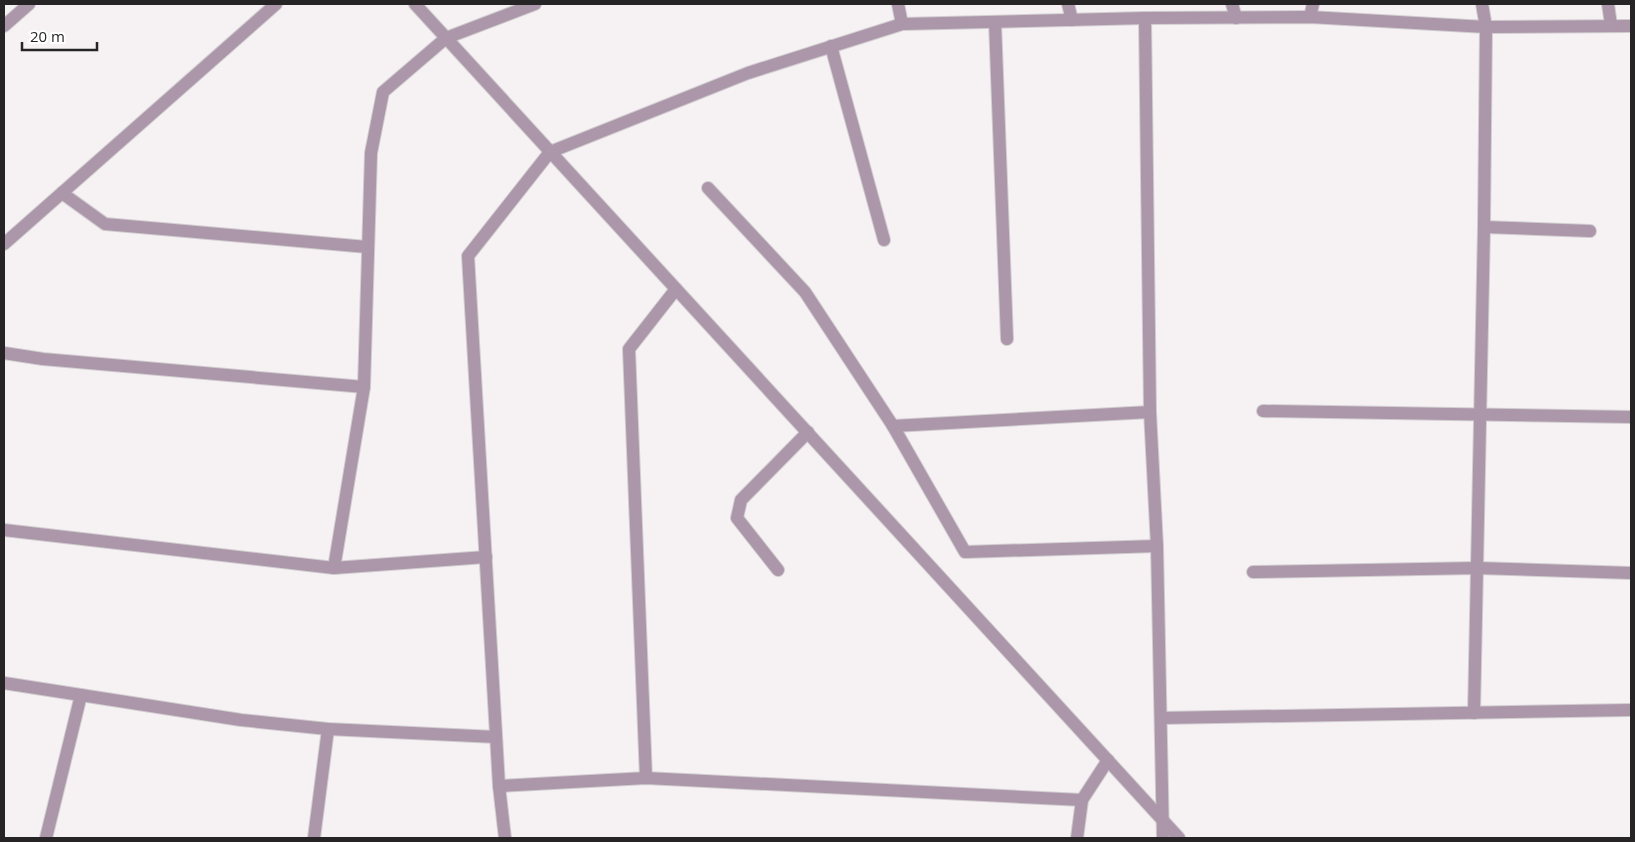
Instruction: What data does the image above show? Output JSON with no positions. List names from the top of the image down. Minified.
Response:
{"scale_bar":"20 m"}
